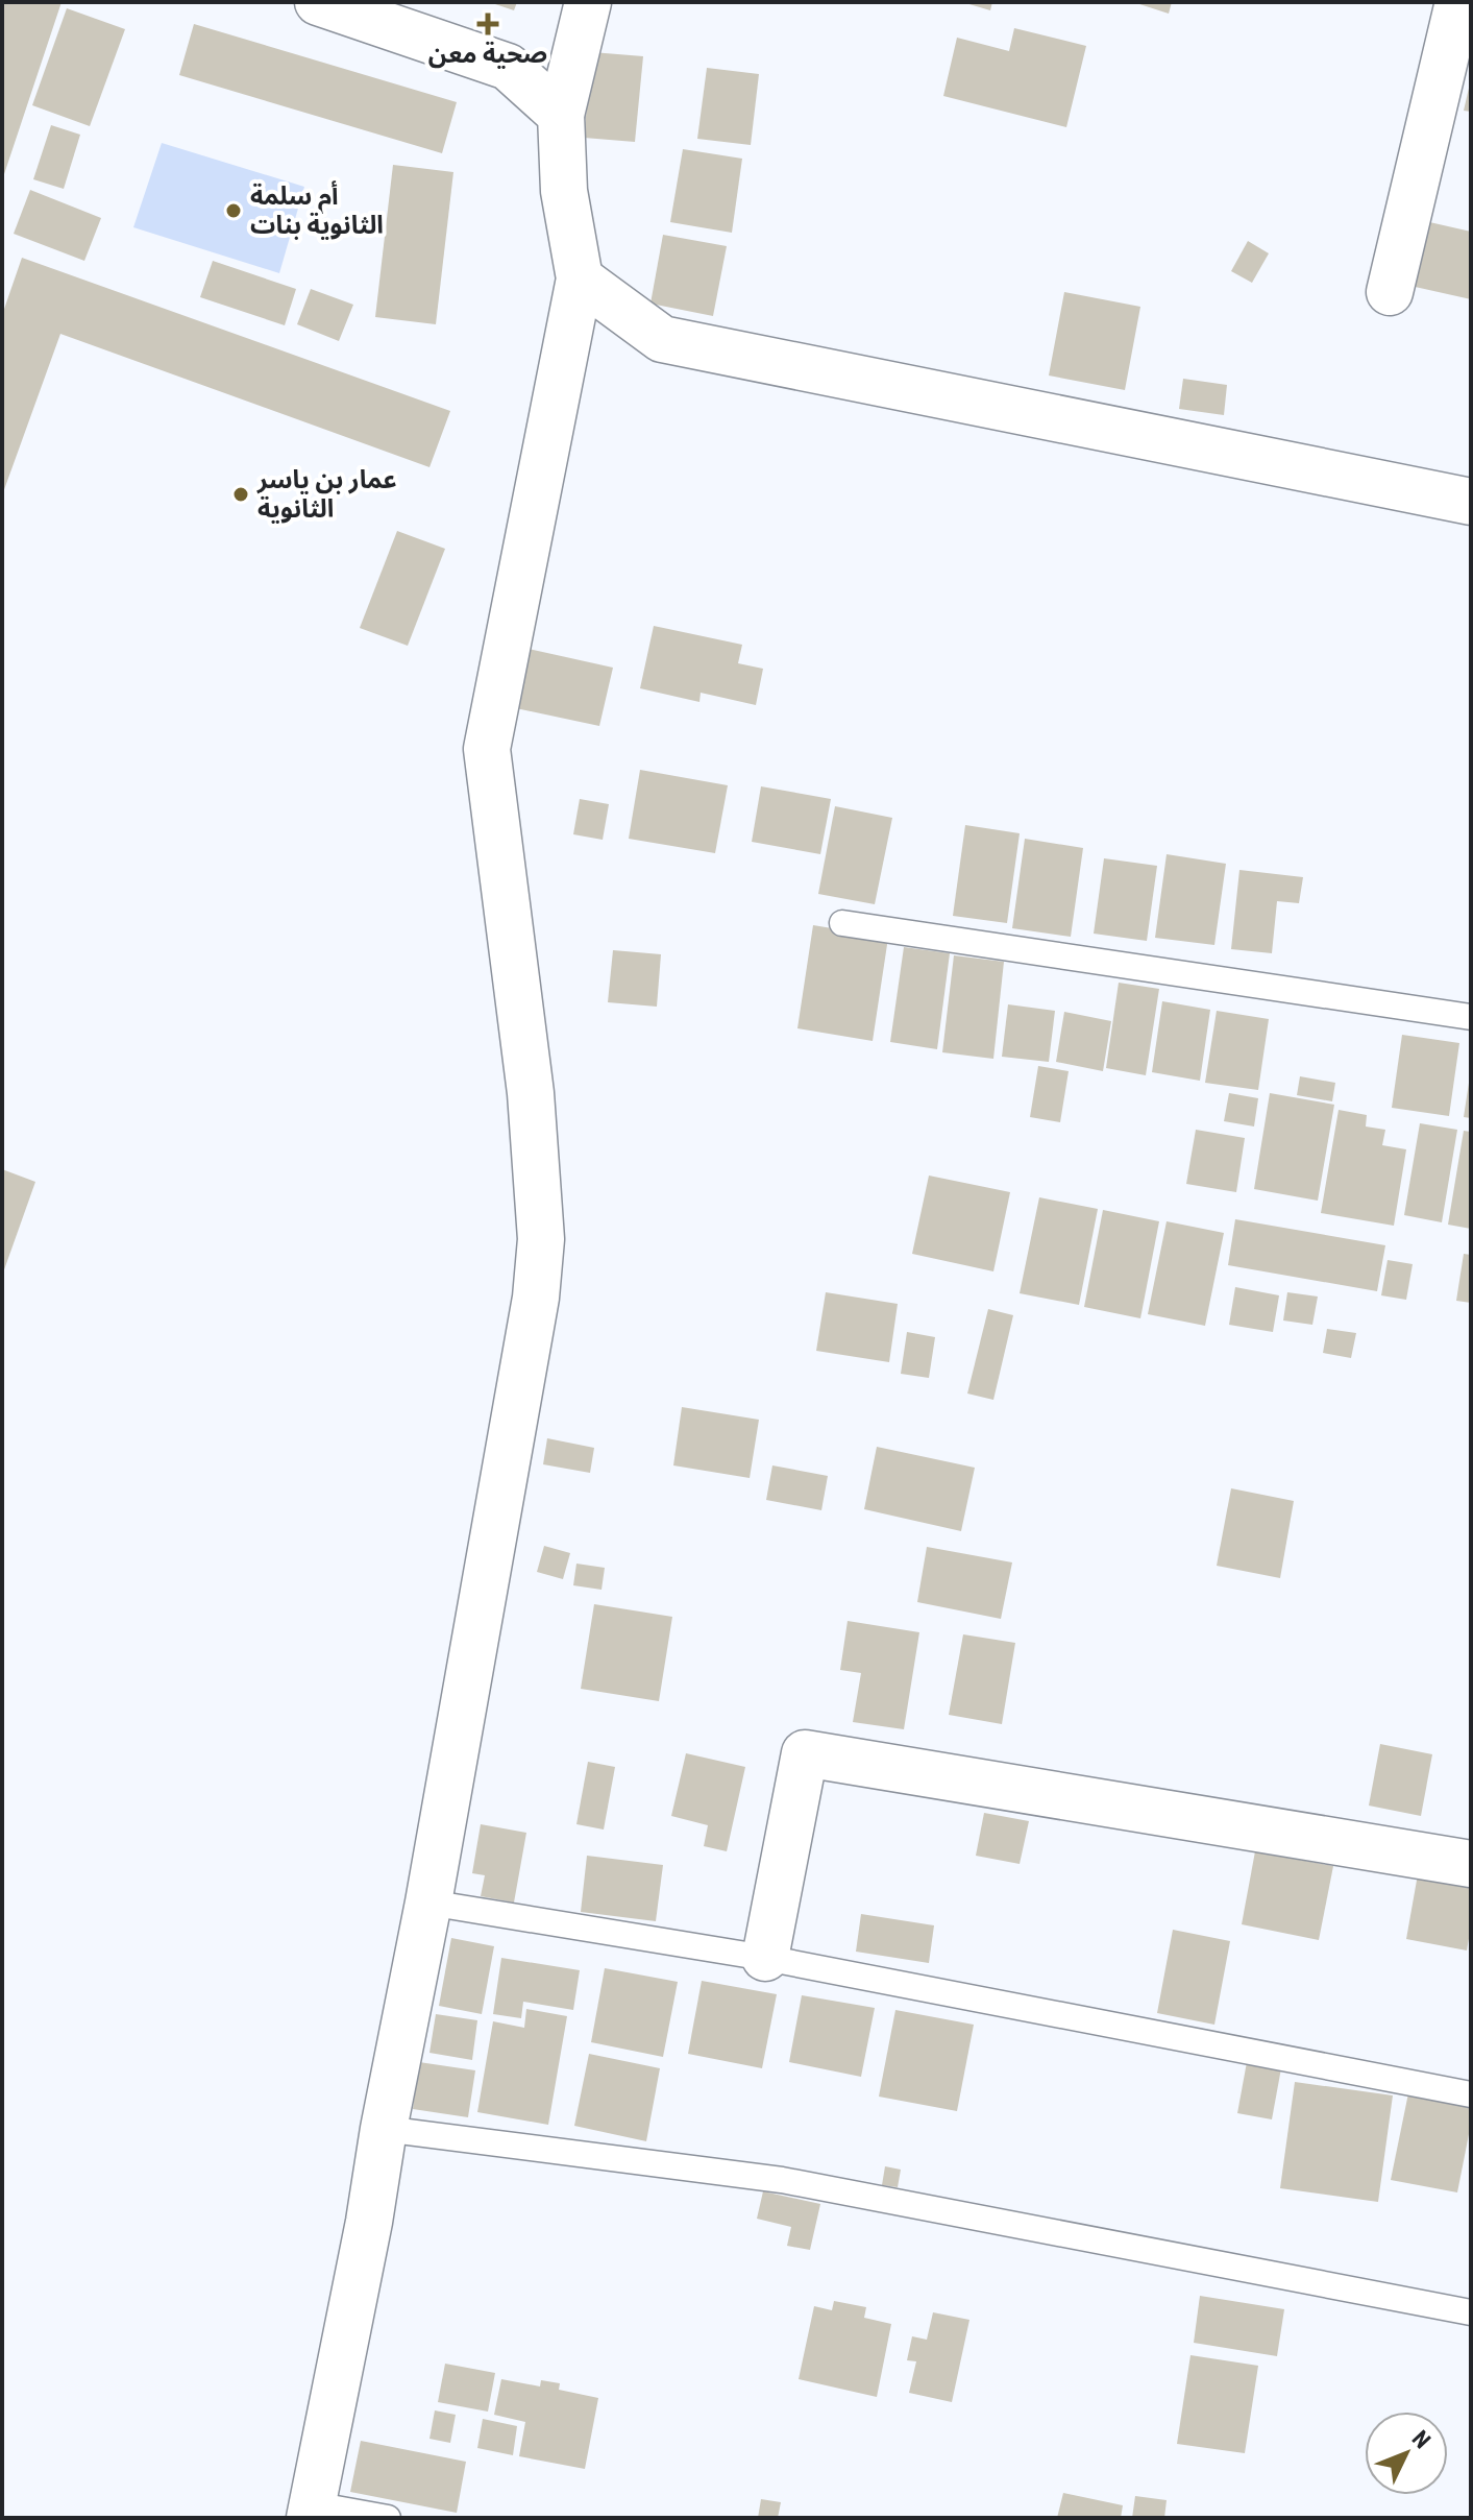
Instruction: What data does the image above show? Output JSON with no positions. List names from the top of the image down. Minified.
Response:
{"places":{"health":["صحية معن"],"other":["أم سلمة الثانوية بنات","عمار بن ياسر الثانوية"]},"north":"top right"}
